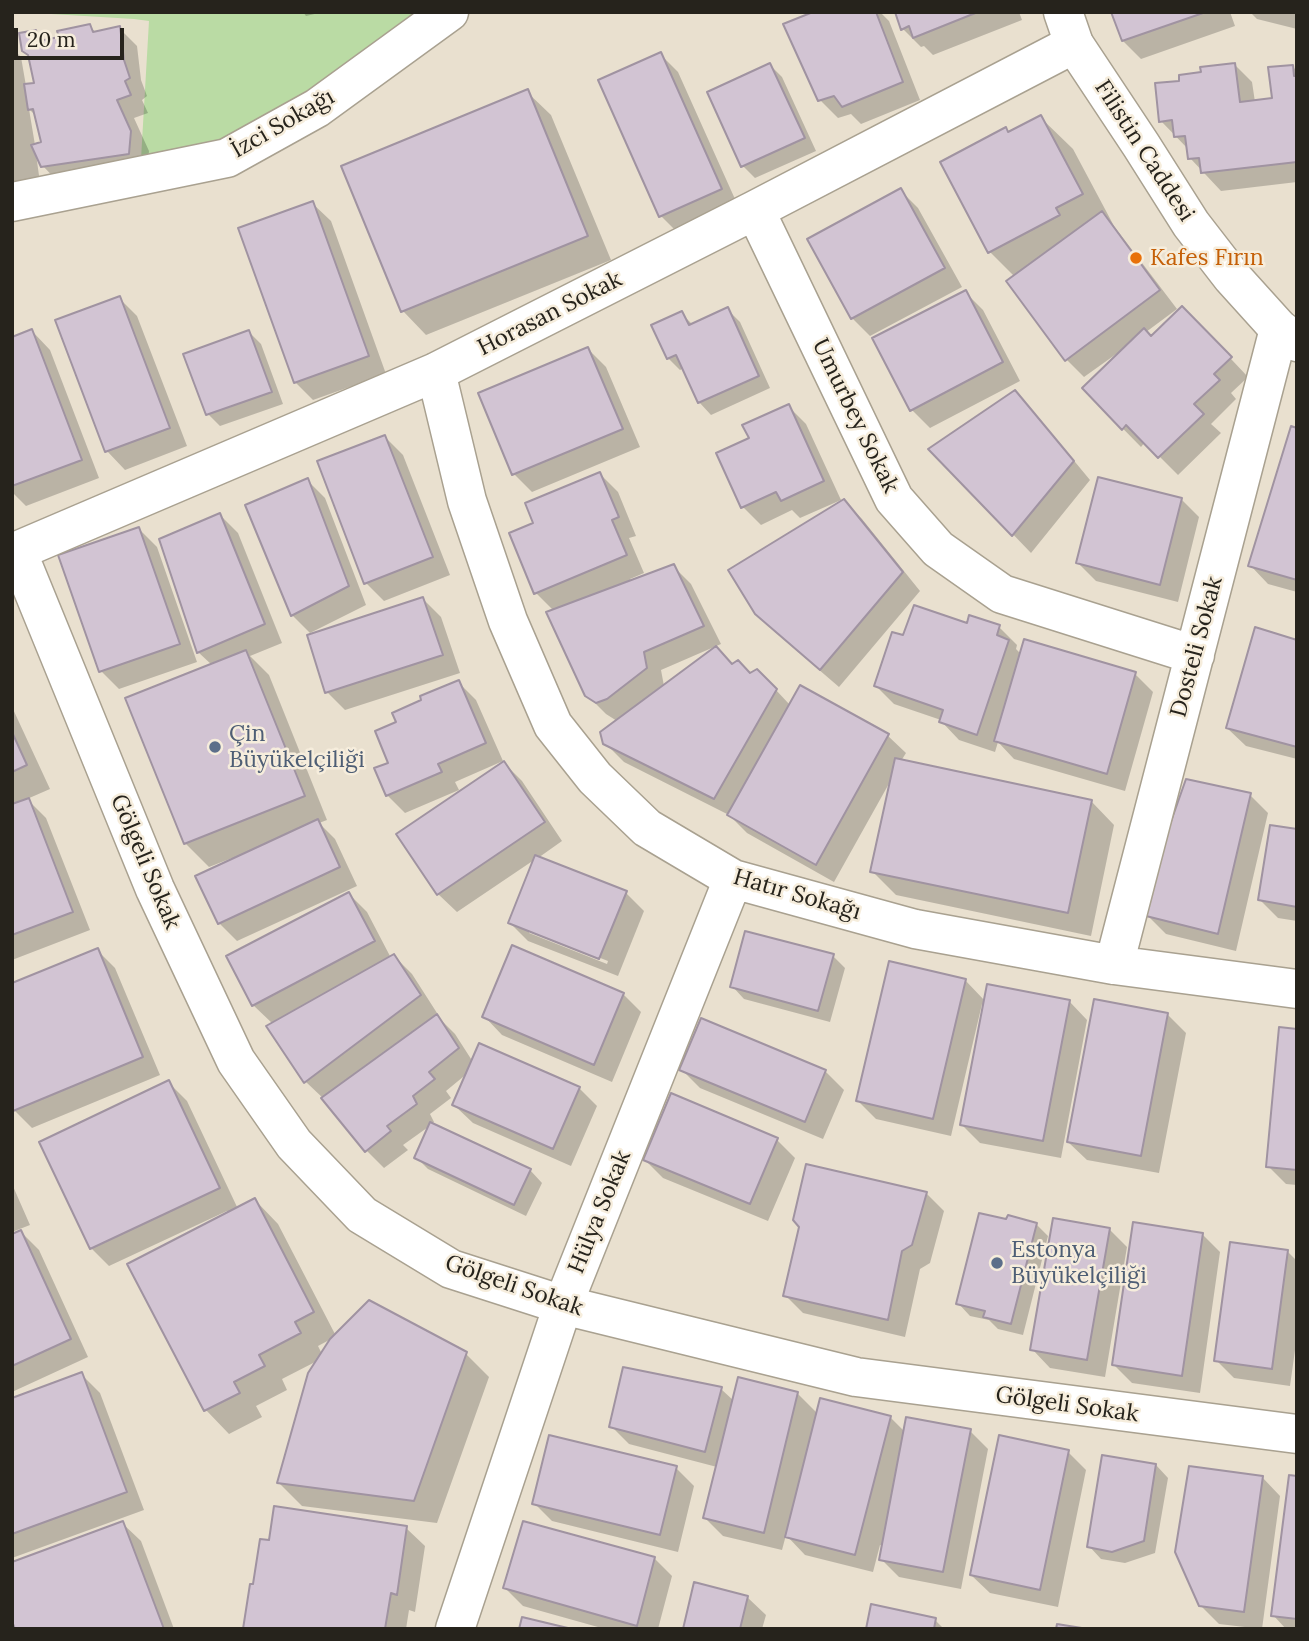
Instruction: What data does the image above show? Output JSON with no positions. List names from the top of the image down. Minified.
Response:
{"streets":{"street":["İzci Sokağı","Filistin Caddesi","Horasan Sokak","Umurbey Sokak","Dosteli Sokak","Gölgeli Sokak","Hatır Sokağı","Hülya Sokak"]},"crossings":[["Filistin Caddesi","Horasan Sokak"],["Filistin Caddesi","Dosteli Sokak"],["Horasan Sokak","Umurbey Sokak"],["Horasan Sokak","Gölgeli Sokak"],["Horasan Sokak","Hatır Sokağı"],["Umurbey Sokak","Dosteli Sokak"],["Dosteli Sokak","Hatır Sokağı"],["Gölgeli Sokak","Hülya Sokak"],["Hatır Sokağı","Hülya Sokak"]],"places":["Kafes Fırın","Çin Büyükelçiliği","Estonya Büyükelçiliği"],"scale_bar":"20 m"}
